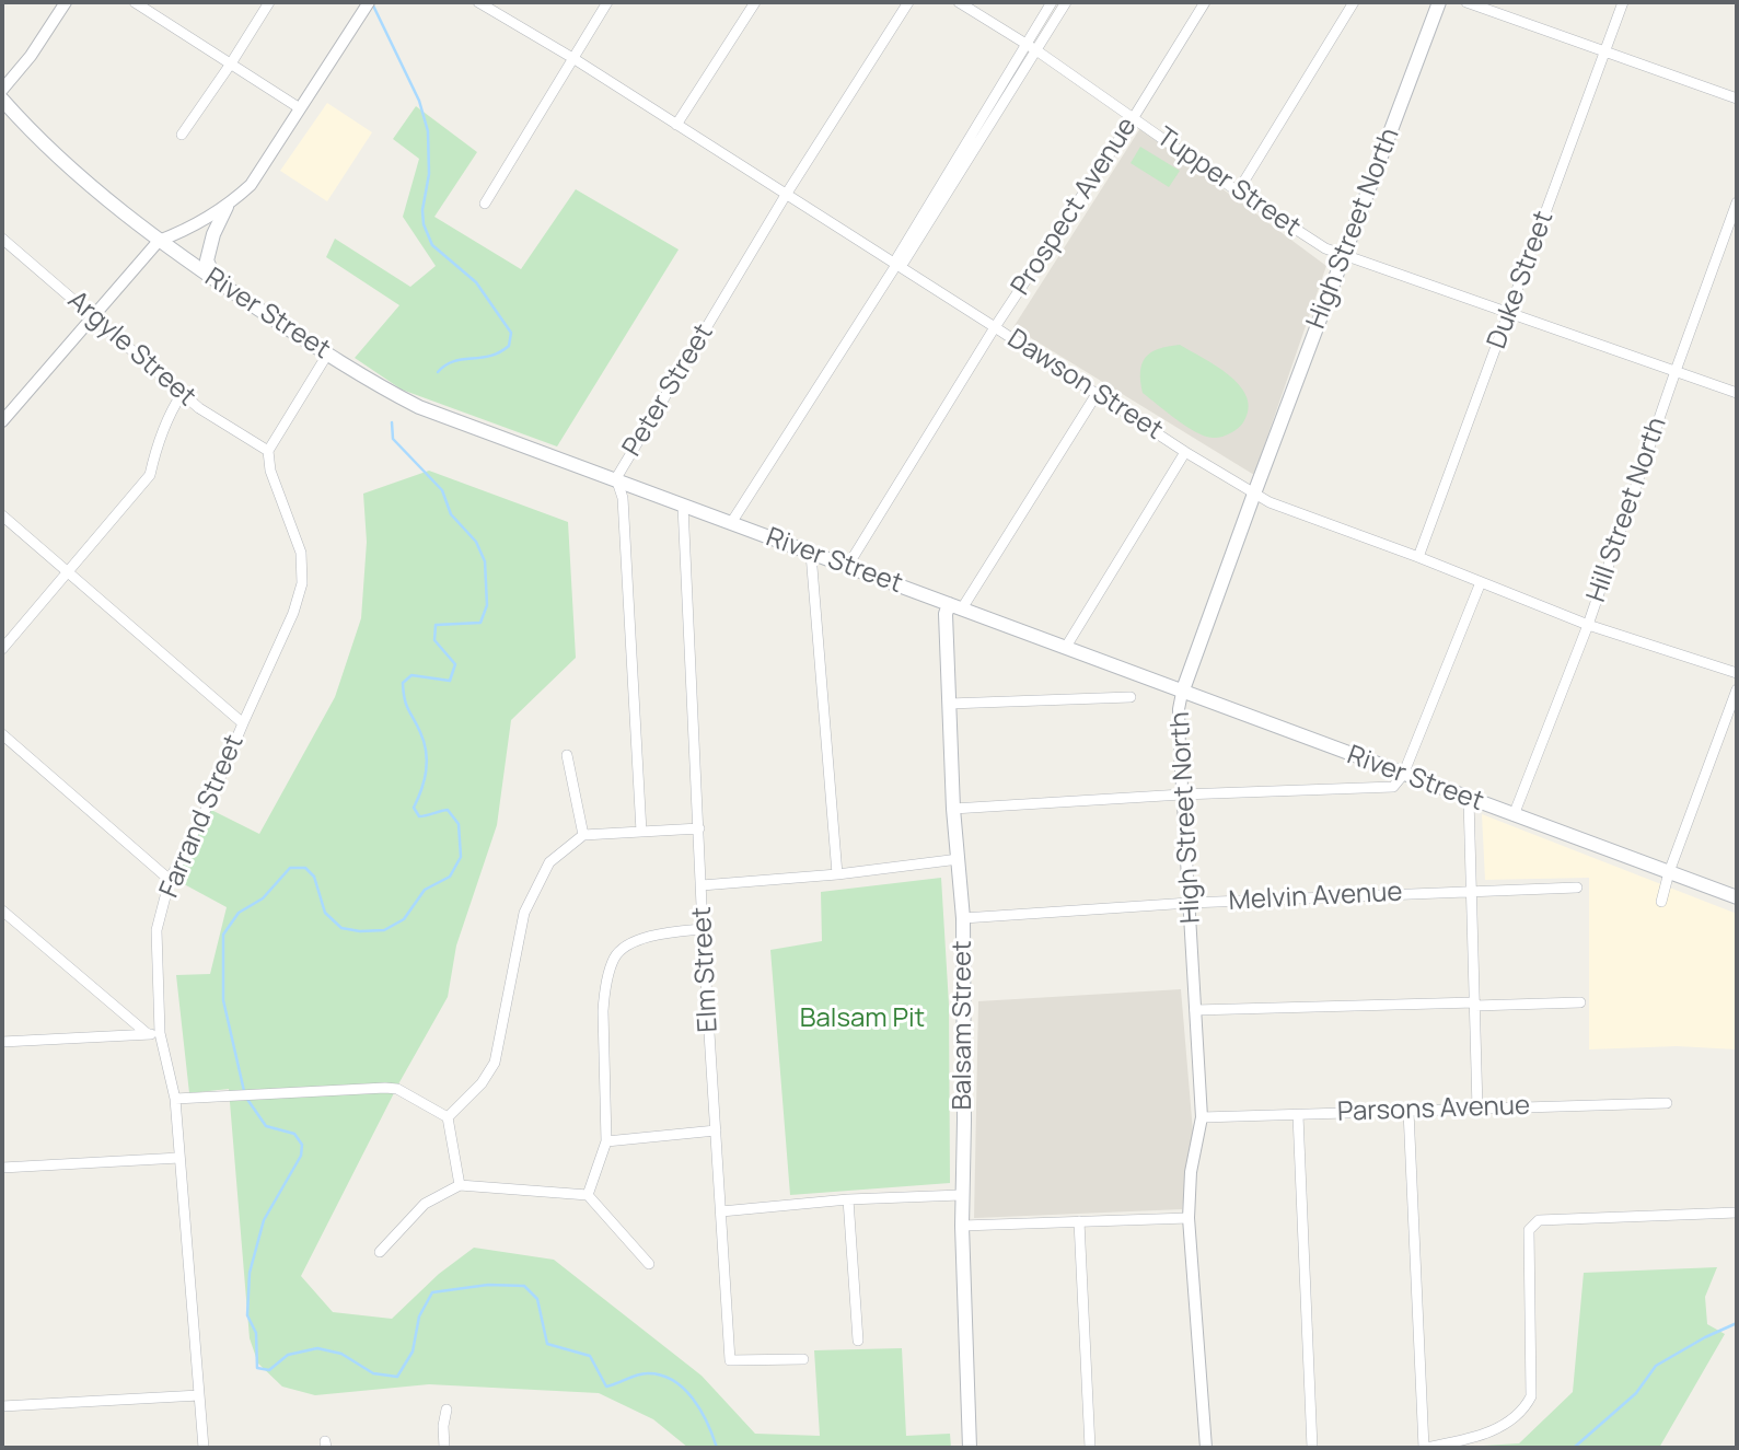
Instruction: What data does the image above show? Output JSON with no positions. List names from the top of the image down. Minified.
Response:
{"streets":{"main road":["High Street North","River Street","Balsam Street"],"street":["Tupper Street","Prospect Avenue","Duke Street","Argyle Street","Dawson Street","Peter Street","Hill Street North","Farrand Street","Melvin Avenue","Elm Street","Parsons Avenue"]},"crossings":[["Tupper Street","Prospect Avenue"],["Tupper Street","High Street North"],["Tupper Street","Duke Street"],["Tupper Street","Hill Street North"],["Prospect Avenue","River Street"],["Prospect Avenue","Dawson Street"],["High Street North","River Street"],["High Street North","Dawson Street"],["High Street North","Melvin Avenue"],["High Street North","Parsons Avenue"],["Duke Street","Dawson Street"],["River Street","Peter Street"],["River Street","Hill Street North"],["River Street","Elm Street"],["River Street","Balsam Street"],["Argyle Street","Farrand Street"],["Dawson Street","Peter Street"],["Dawson Street","Hill Street North"],["Melvin Avenue","Balsam Street"]],"parks":["Balsam Pit"]}
